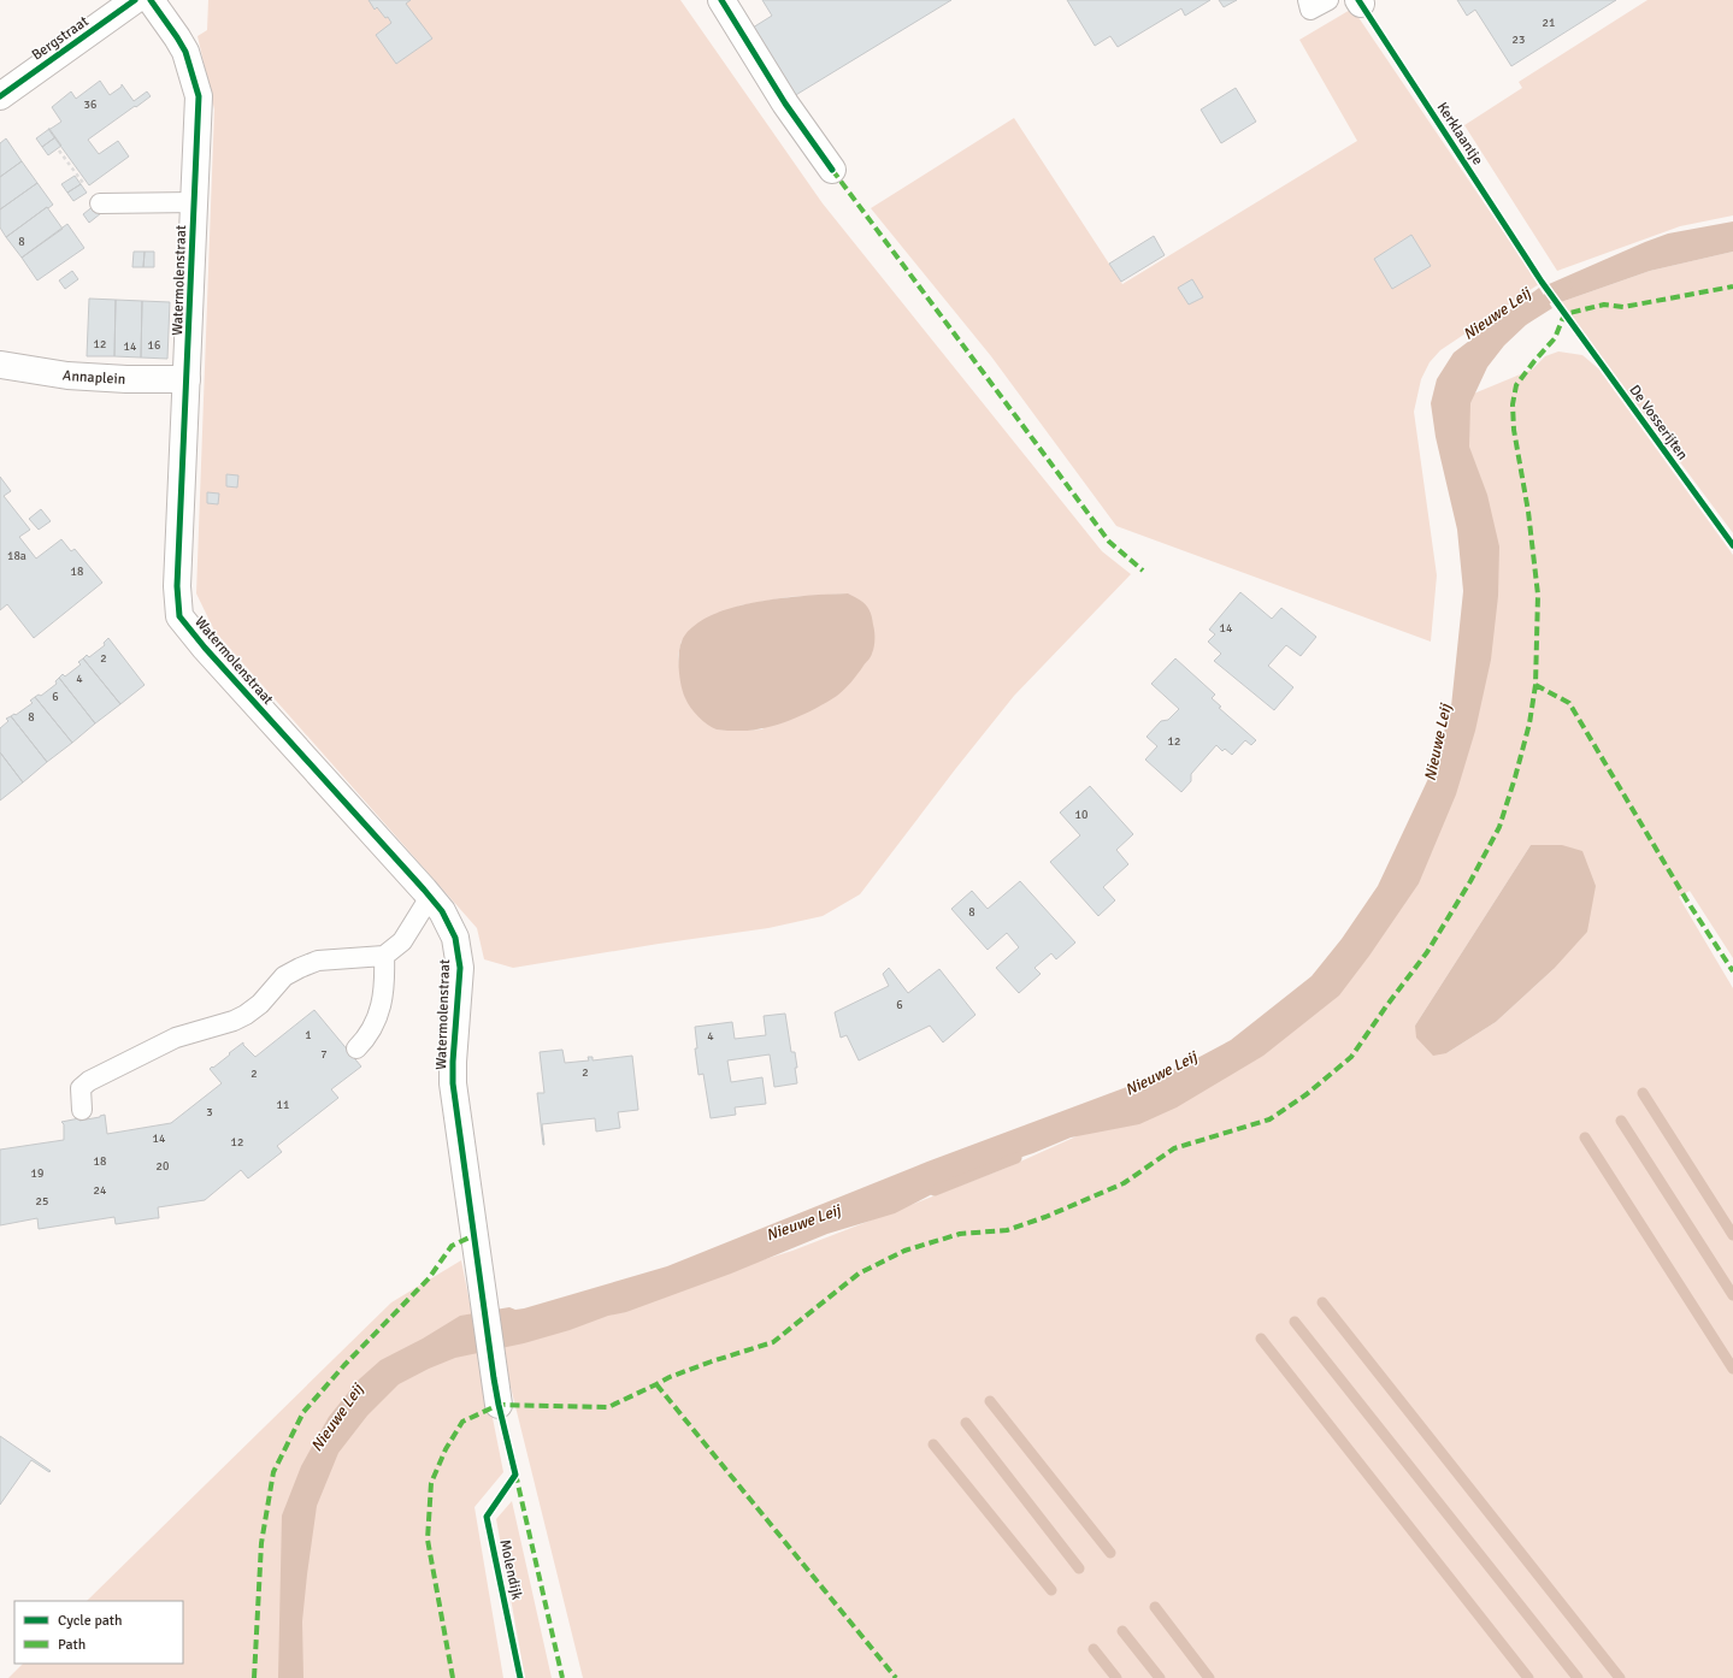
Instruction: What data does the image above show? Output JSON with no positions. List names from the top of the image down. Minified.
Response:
{"streets":{"street":["Bergstraat","Watermolenstraat","Annaplein"],"cycle path":["Kerklaantje","Molendijk"]},"crossings":[["Watermolenstraat","Annaplein"]],"water":["Nieuwe Leij"],"house_numbers":["21","23","36","8","12","16","14","18a","18","14","2","4","6","8","12","10","8","6","1","4","7","2","2","11","3","14","12","18","20","19","24","25"],"legend":["Cycle path","Path"]}
